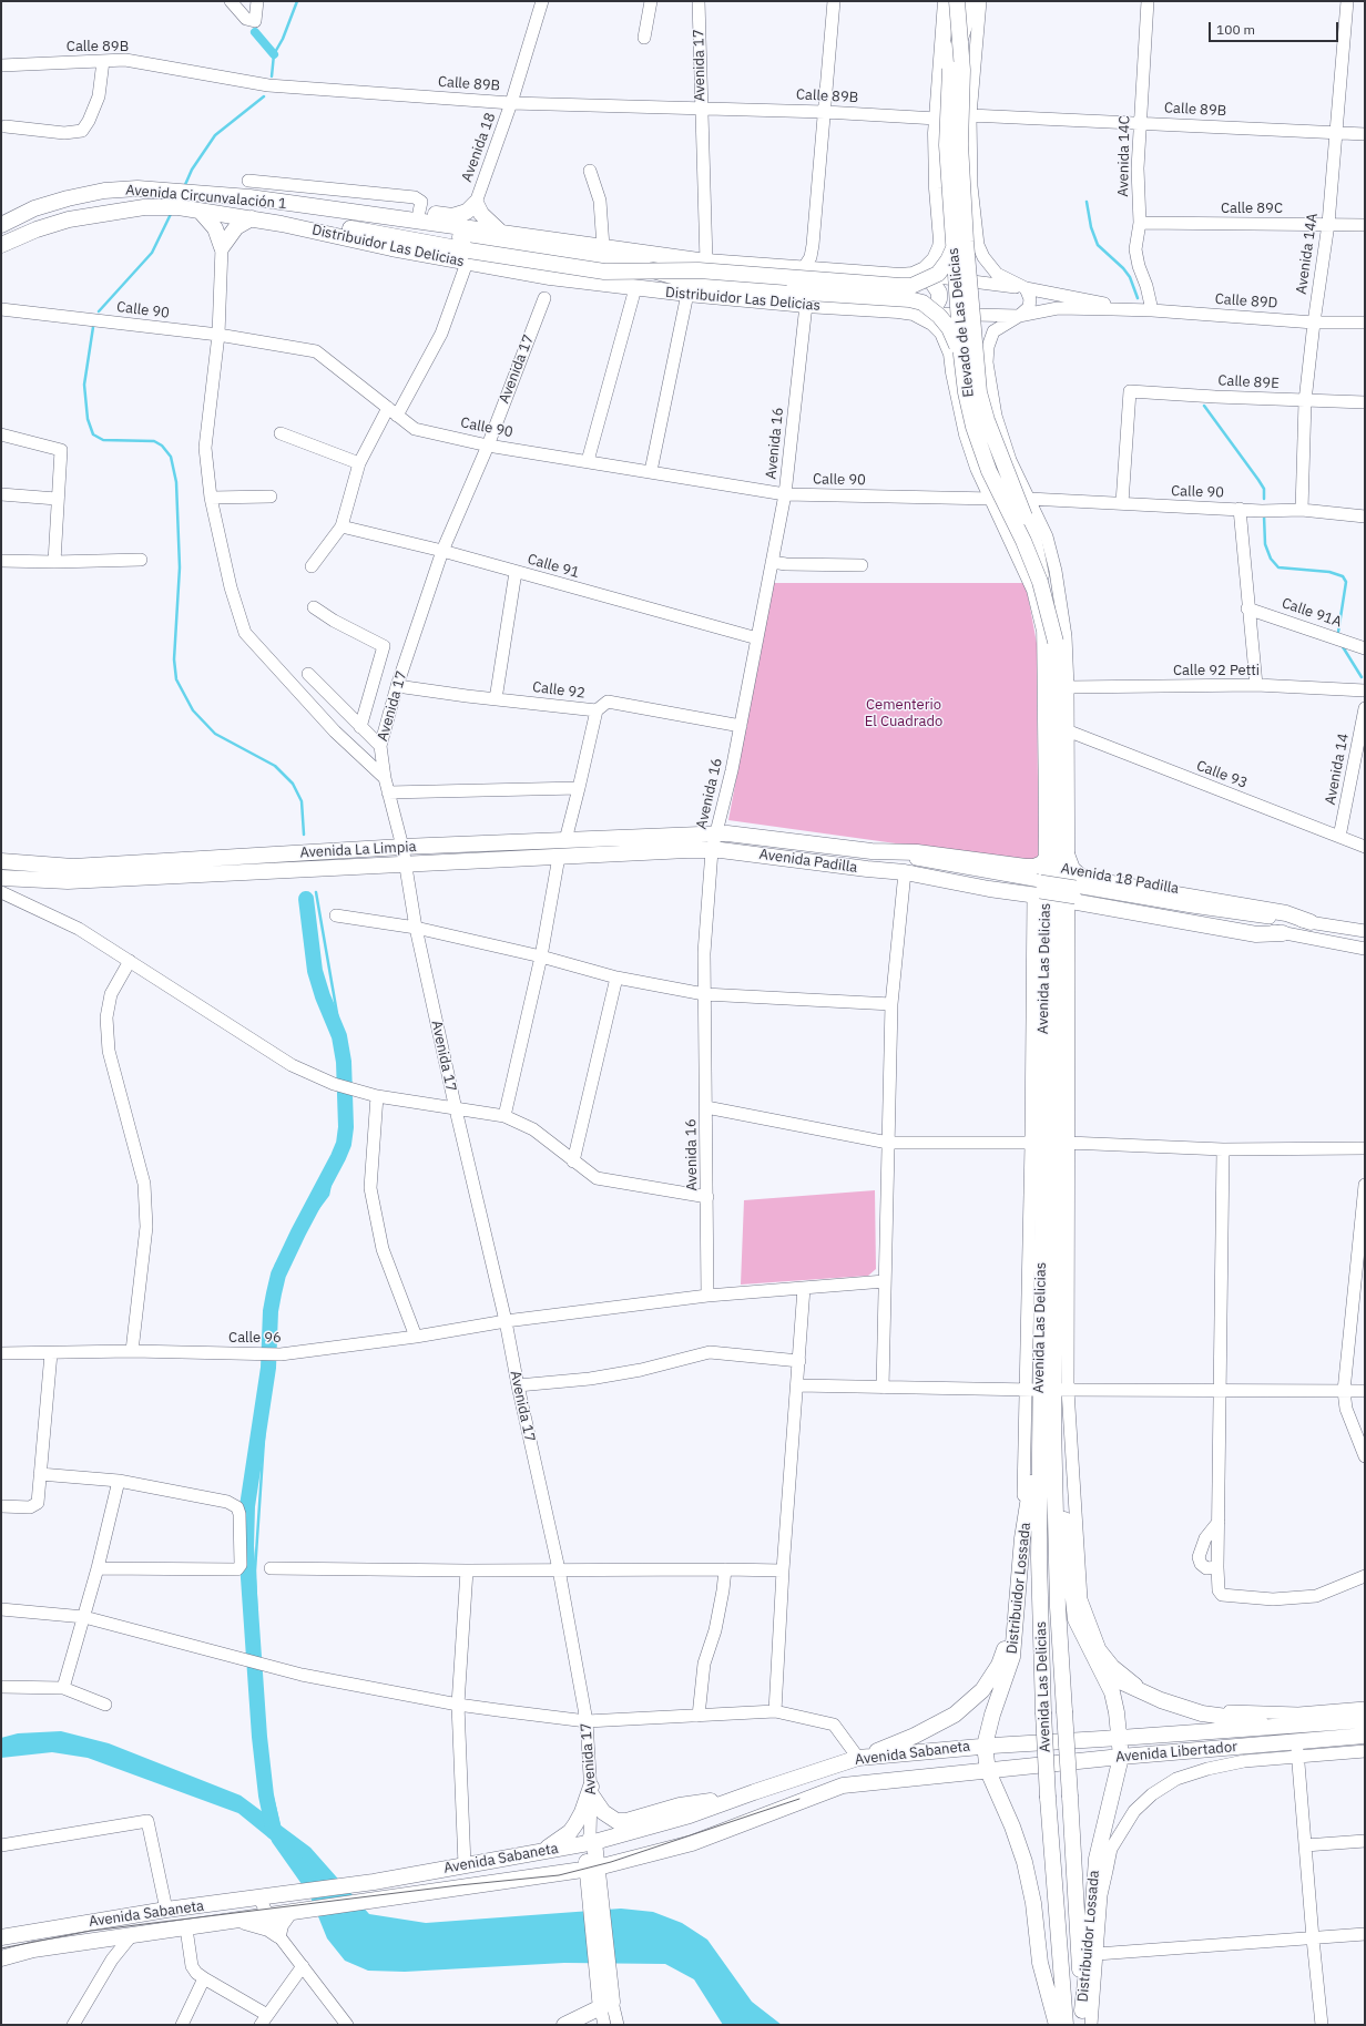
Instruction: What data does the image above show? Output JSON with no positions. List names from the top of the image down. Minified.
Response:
{"streets":{"main road":["Avenida 17","Avenida Circunvalación 1","Distribuidor Las Delicias","Elevado de Las Delicias","Avenida La Limpia","Avenida Padilla","Avenida Las Delicias","Distribuidor Lossada","Avenida Libertador","Avenida Sabaneta"],"street":["Calle 89B","Avenida 18","Avenida 14C","Calle 89C","Avenida 14A","Calle 89D","Calle 90","Calle 89E","Avenida 16","Calle 91","Calle 91A","Calle 92 Petti","Calle 92","Avenida 14","Calle 93","Avenida 18 Padilla","Calle 96"]},"crossings":[["Calle 89B","Avenida 17"],["Calle 89B","Avenida 18"],["Calle 89B","Avenida 14C"],["Calle 89B","Avenida 14A"],["Avenida 17","Distribuidor Las Delicias"],["Avenida 17","Calle 90"],["Avenida 17","Calle 91"],["Avenida 17","Calle 92"],["Avenida 17","Avenida La Limpia"],["Avenida 17","Calle 96"],["Avenida 17","Avenida Sabaneta"],["Avenida 14C","Calle 89C"],["Avenida 14C","Calle 89D"],["Avenida Circunvalación 1","Distribuidor Las Delicias"],["Calle 89C","Avenida 14A"],["Distribuidor Las Delicias","Calle 90"],["Distribuidor Las Delicias","Elevado de Las Delicias"],["Distribuidor Las Delicias","Avenida 16"],["Distribuidor Las Delicias","Avenida Las Delicias"],["Avenida 14A","Calle 89D"],["Avenida 14A","Calle 90"],["Avenida 14A","Calle 89E"],["Calle 90","Calle 89E"],["Calle 90","Avenida 16"],["Elevado de Las Delicias","Avenida Las Delicias"],["Avenida 16","Calle 91"],["Avenida 16","Calle 92"],["Avenida 16","Avenida La Limpia"],["Avenida 16","Avenida Padilla"],["Avenida 16","Calle 96"],["Avenida 14","Calle 93"],["Avenida La Limpia","Avenida Padilla"],["Avenida Padilla","Avenida 18 Padilla"],["Avenida Padilla","Avenida Las Delicias"],["Avenida Las Delicias","Distribuidor Lossada"],["Distribuidor Lossada","Avenida Libertador"],["Distribuidor Lossada","Avenida Sabaneta"],["Avenida Libertador","Avenida Sabaneta"]],"parks":["Cementerio El Cuadrado"],"scale_bar":"100 m"}
